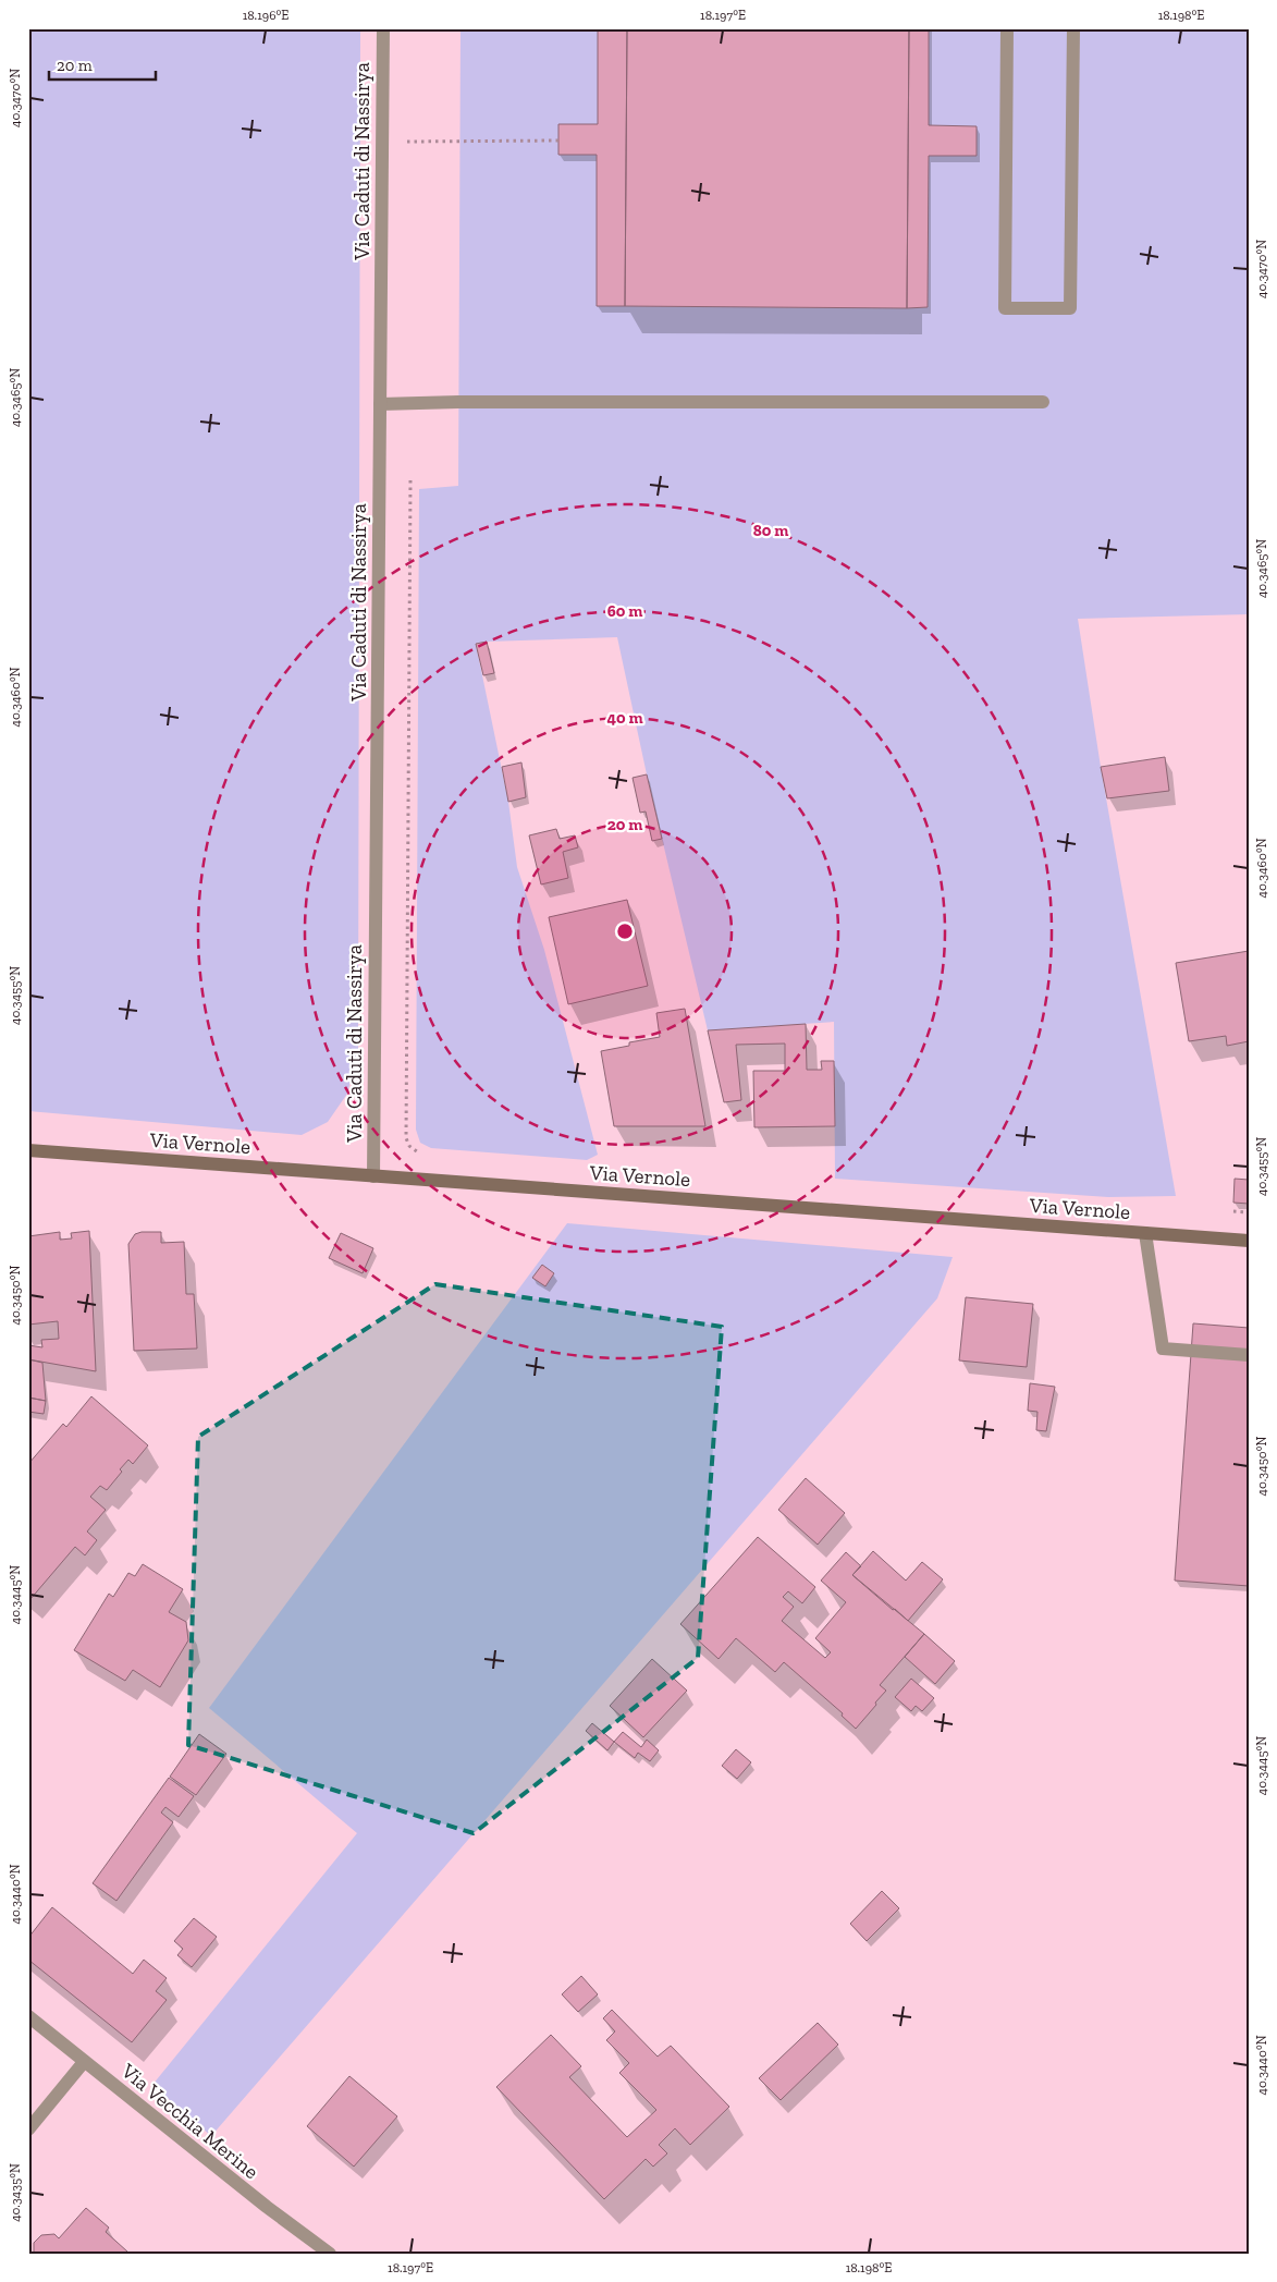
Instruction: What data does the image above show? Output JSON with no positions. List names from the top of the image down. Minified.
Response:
{"streets":{"main road":["Via Vernole"],"street":["Via Caduti di Nassirya","Via Vecchia Merine"]},"crossings":[["Via Caduti di Nassirya","Via Vernole"]],"scale_bar":"20 m","coordinates":["18.196°E","18.197°E","18.198°E","40.3470°N","40.3465°N","40.3460°N","40.3455°N","40.3450°N","40.3445°N","40.3440°N","40.3435°N"],"rings":["80 m","60 m","40 m","20 m"]}
